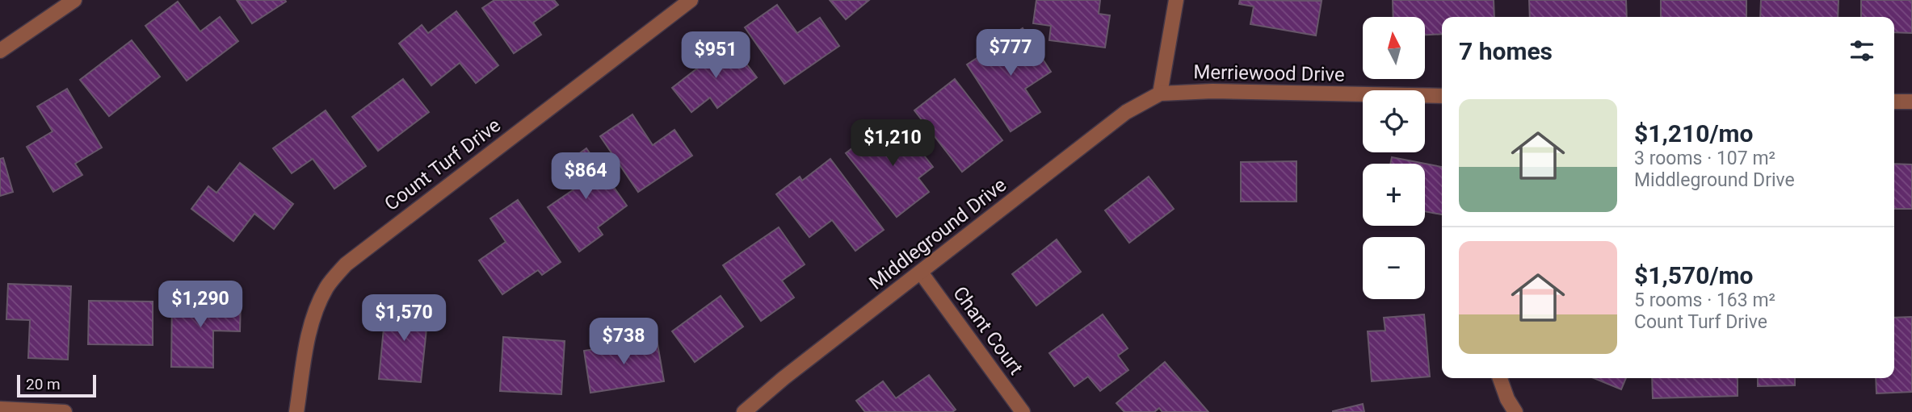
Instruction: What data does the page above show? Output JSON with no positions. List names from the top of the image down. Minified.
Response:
{"streets":{"street":["Merriewood Drive","Count Turf Drive","Middleground Drive","Chant Court"]},"crossings":[["Merriewood Drive","Middleground Drive"],["Middleground Drive","Chant Court"]],"scale_bar":"20 m","north":"top","page":{"map_buttons":["+","−"],"heading":"7 homes","price":["$777","$951","$1,210","$864","$1,290","$1,570","$738"],"list":[{"name":"$1,210/mo","note":"3 rooms · 107 m² · Middleground Drive"},{"name":"$1,570/mo","note":"5 rooms · 163 m² · Count Turf Drive"}],"scale":"20 m"}}
